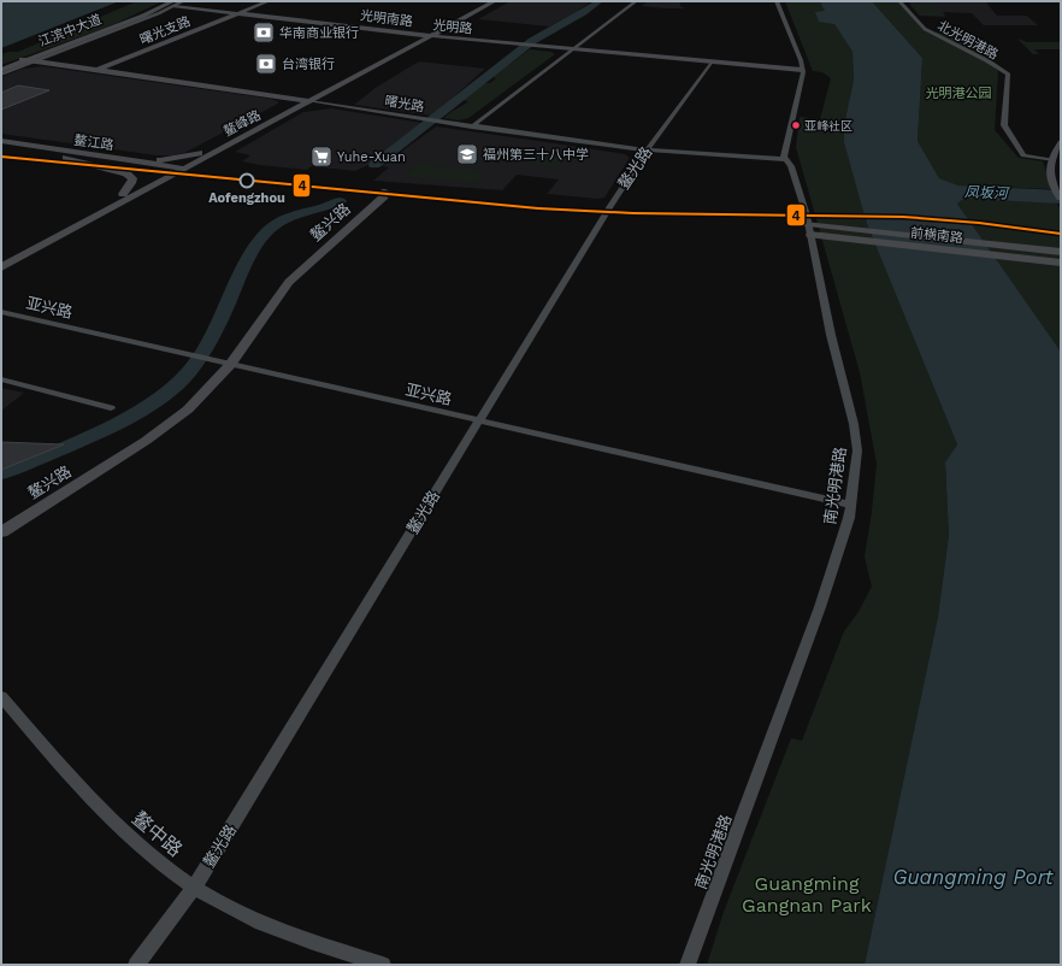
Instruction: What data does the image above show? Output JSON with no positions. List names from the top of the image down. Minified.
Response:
{"streets":{"main road":["光明南路","光明路","江滨中大道","曙光支路","曙光路","鳌峰路","鳌江路","鳌兴路","前横南路"],"street":["北光明港路","鳌光路","亚兴路","南光明港路","鳌中路"]},"crossings":[["光明南路","光明路"],["光明南路","江滨中大道"],["光明南路","曙光支路"],["光明南路","鳌峰路"],["光明路","鳌峰路"],["光明路","鳌光路"],["江滨中大道","曙光路"],["曙光支路","曙光路"],["曙光路","鳌峰路"],["曙光路","鳌光路"],["曙光路","南光明港路"],["鳌峰路","鳌江路"],["鳌光路","亚兴路"],["鳌光路","鳌中路"],["鳌兴路","亚兴路"],["前横南路","南光明港路"],["亚兴路","南光明港路"]],"water":["凤坂河","Guangming Port"],"parks":["光明港公园","Guangming Gangnan Park"],"places":{"bank":["华南商业银行","台湾银行"],"other":["亚峰社区","Aofengzhou"],"school or university":["福州第三十八中学"],"supermarket":["Yuhe-Xuan"]},"lines":["transit line 4"]}
